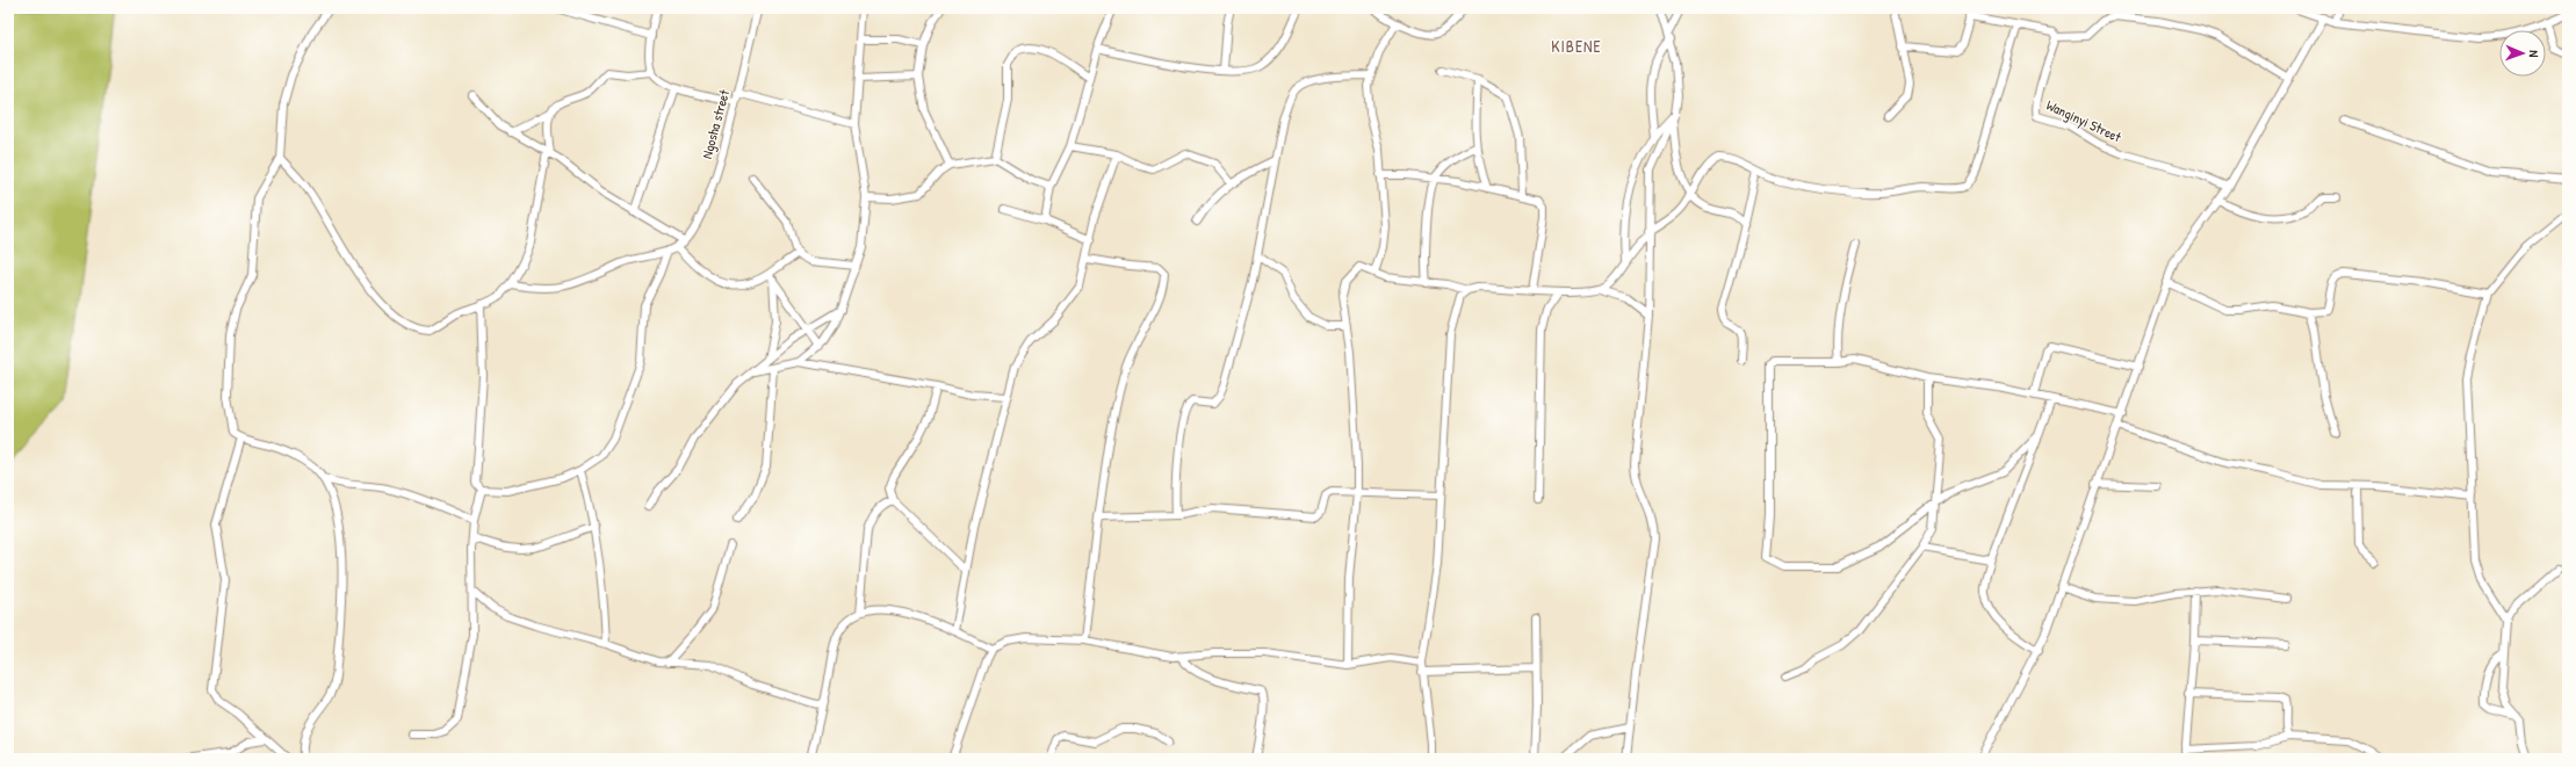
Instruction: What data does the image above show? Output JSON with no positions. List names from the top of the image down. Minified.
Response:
{"streets":{"street":["Wanginyi Street","Ngosha street"]},"districts":["KIBENE"],"north":"right"}
